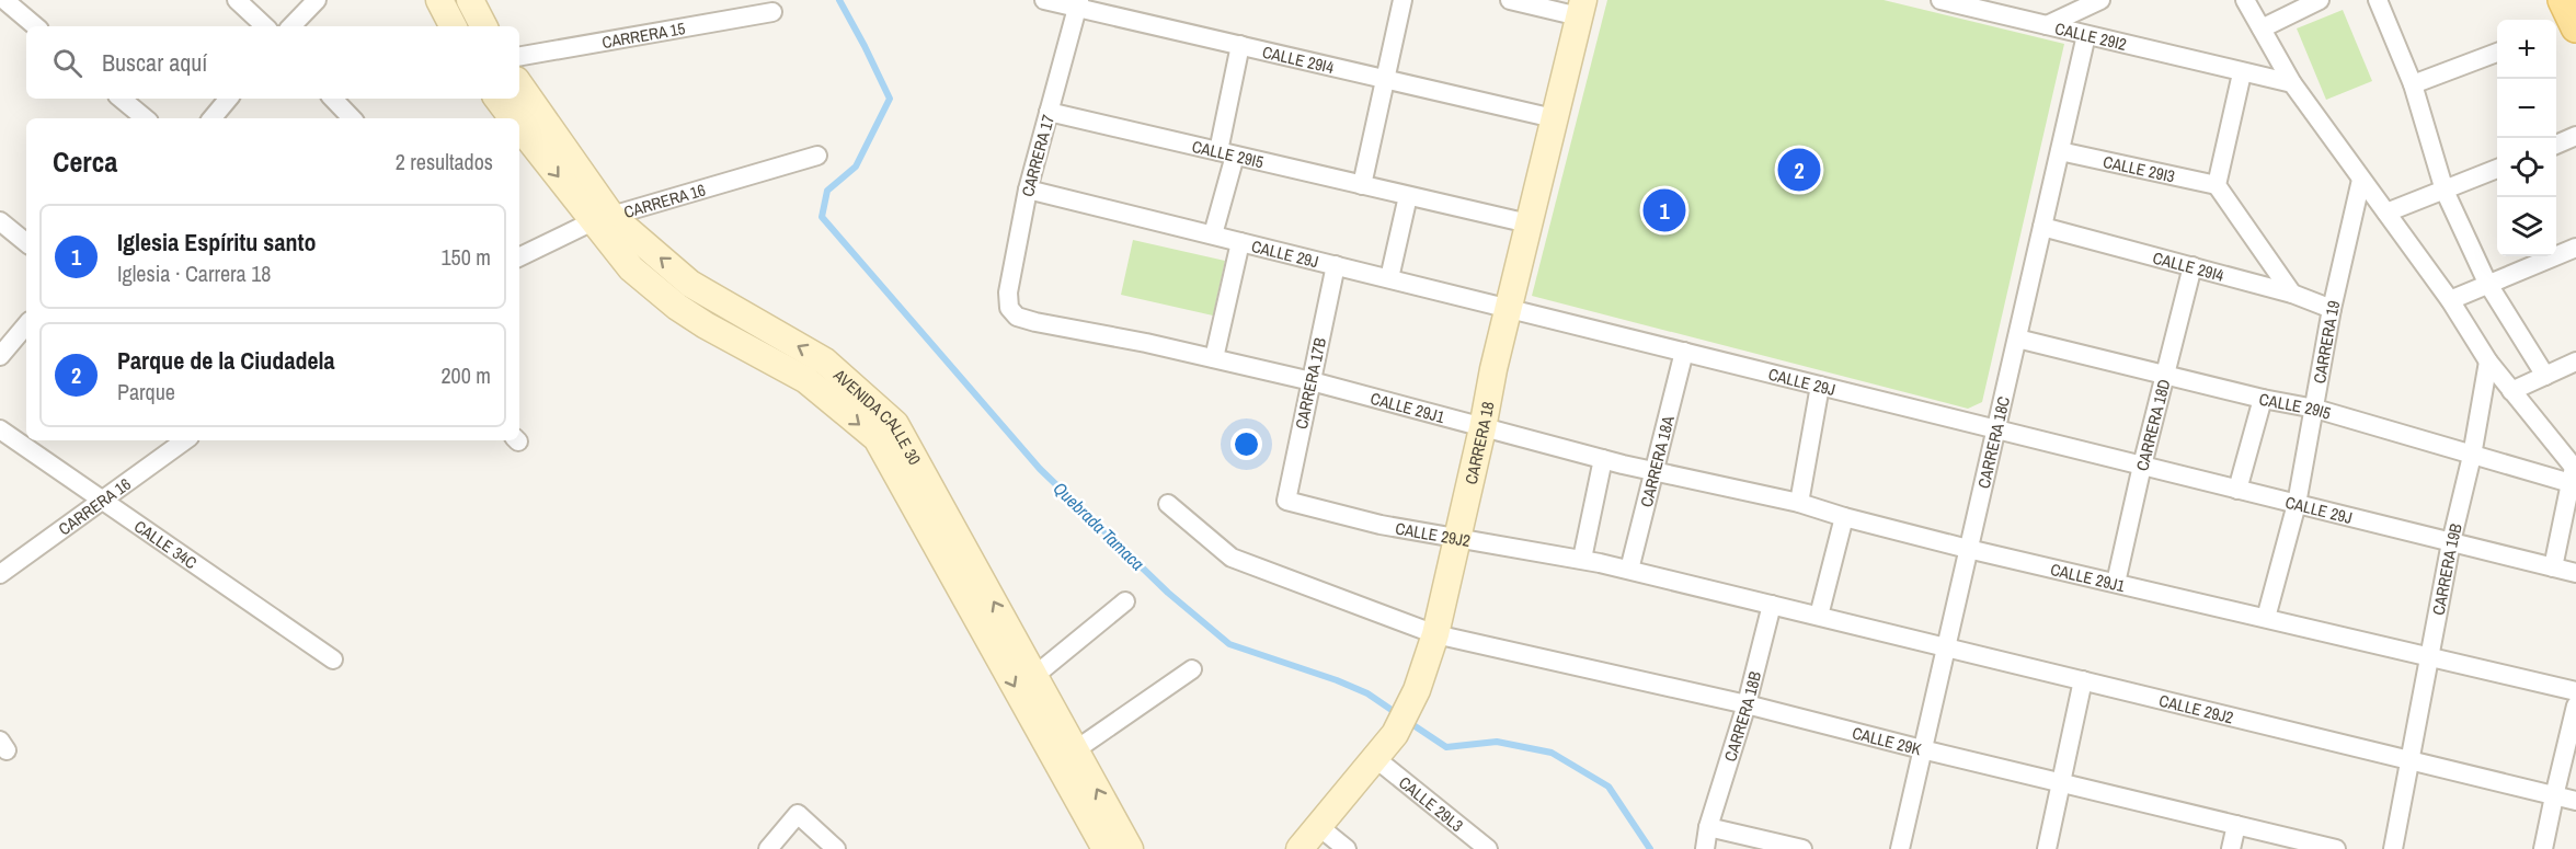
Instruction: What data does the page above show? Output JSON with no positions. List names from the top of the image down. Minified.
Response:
{"streets":{"main road":["AVENIDA CALLE 30","CARRERA 18"],"street":["CARRERA 15","CALLE 29I2","CALLE 29I4","CALLE 29I5","CARRERA 17","CALLE 29I3","CARRERA 16","CALLE 29J","CARRERA 19","CARRERA 17B","CALLE 29J1","CARRERA 18D","CARRERA 18C","CARRERA 18A","CALLE 29J2","CALLE 34C","CARRERA 19B","CARRERA 18B","CALLE 29K","CALLE 29L3"]},"crossings":[["CALLE 29I2","CARRERA 18C"],["CALLE 29I4","CARRERA 17"],["CALLE 29I4","CARRERA 19"],["CALLE 29I4","CARRERA 18D"],["CALLE 29I4","CARRERA 18"],["CALLE 29I4","CARRERA 18C"],["CALLE 29I5","CARRERA 17"],["CALLE 29I5","CARRERA 19"],["CALLE 29I5","CARRERA 18D"],["CALLE 29I5","CARRERA 18"],["CALLE 29I5","CARRERA 18C"],["CALLE 29I5","CARRERA 19B"],["CARRERA 17","CALLE 29J"],["CARRERA 17","CALLE 29J1"],["CALLE 29I3","CARRERA 18C"],["CARRERA 16","AVENIDA CALLE 30"],["CARRERA 16","CALLE 34C"],["CALLE 29J","CARRERA 19"],["CALLE 29J","CARRERA 17B"],["CALLE 29J","CARRERA 18D"],["CALLE 29J","CARRERA 18"],["CALLE 29J","CARRERA 18C"],["CALLE 29J","CARRERA 18A"],["CALLE 29J","CARRERA 19B"],["CARRERA 19","CALLE 29J1"],["CARRERA 17B","CALLE 29J1"],["CARRERA 17B","CALLE 29J2"],["CALLE 29J1","CARRERA 18D"],["CALLE 29J1","CARRERA 18"],["CALLE 29J1","CARRERA 18C"],["CALLE 29J1","CARRERA 18A"],["CALLE 29J1","CARRERA 19B"],["CARRERA 18","CALLE 29J2"],["CARRERA 18","CALLE 29K"],["CARRERA 18","CALLE 29L3"],["CARRERA 18C","CALLE 29J2"],["CARRERA 18C","CALLE 29K"],["CARRERA 18A","CALLE 29J2"],["CALLE 29J2","CARRERA 19B"],["CALLE 29J2","CARRERA 18B"],["CARRERA 18B","CALLE 29K"]],"water":["Quebrada Tamaca"],"page":{"map_buttons":["+","−"],"search":"Buscar aquí","heading":["Cerca","2 resultados"],"pins":["2","1"],"list":[{"mark":"1","name":"Iglesia Espíritu santo","note":"Iglesia · Carrera 18","value":"150 m"},{"mark":"2","name":"Parque de la Ciudadela","note":"Parque","value":"200 m"}]}}
